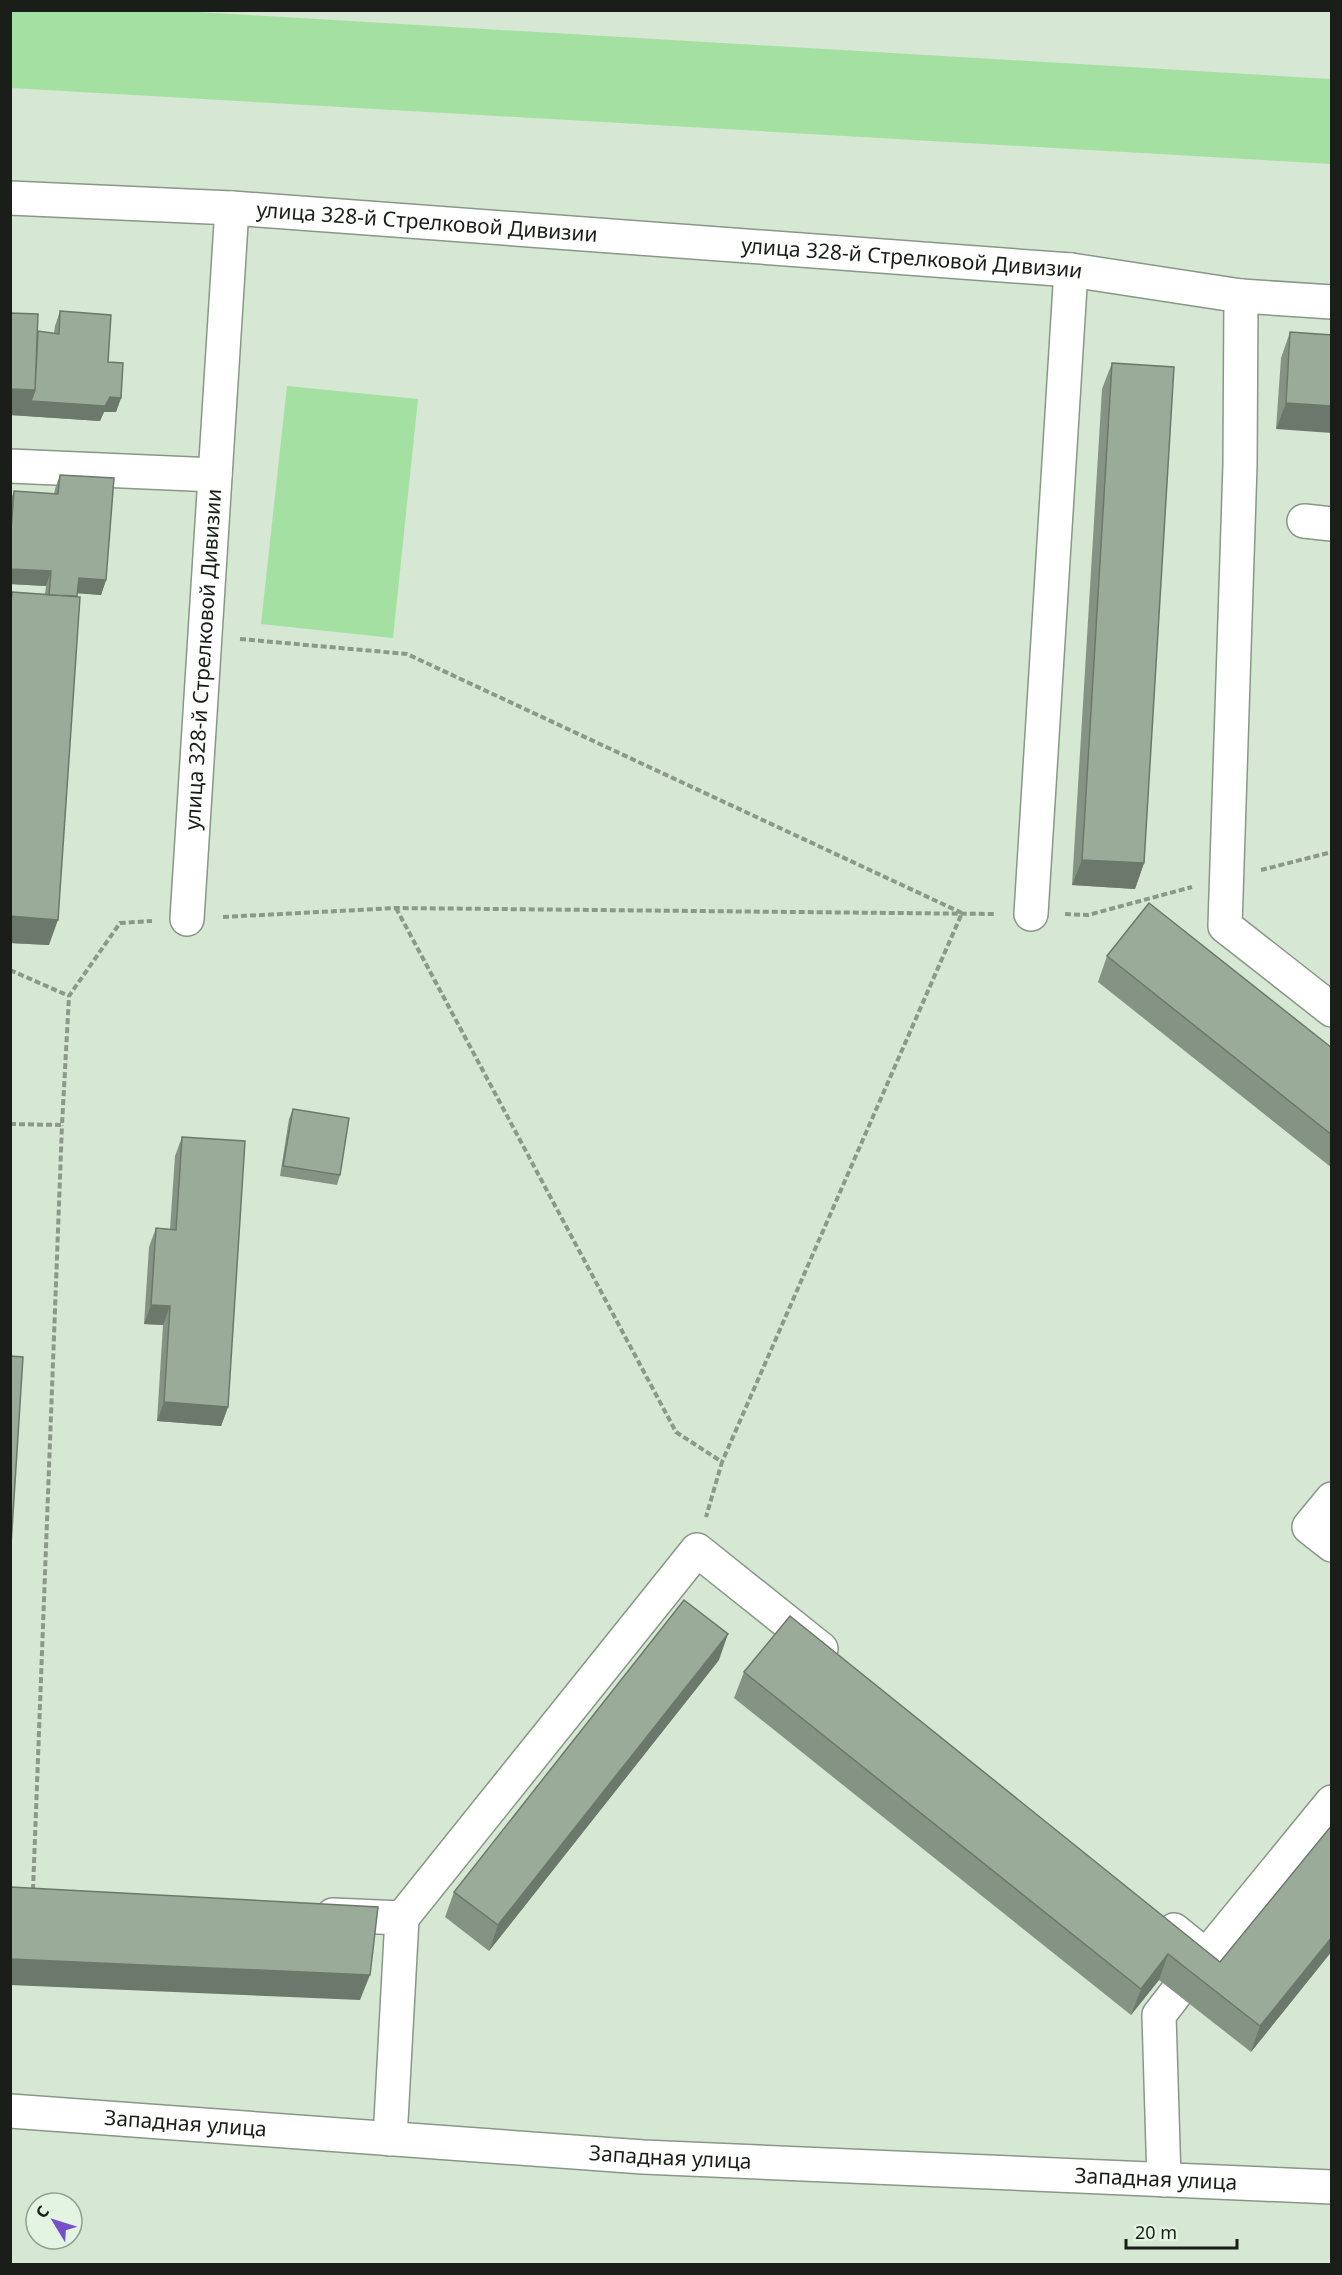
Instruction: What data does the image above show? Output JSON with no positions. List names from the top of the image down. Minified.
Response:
{"streets":{"street":["улица 328-й Стрелковой Дивизии","Западная улица"]},"scale_bar":"20 m","north":"top left"}
